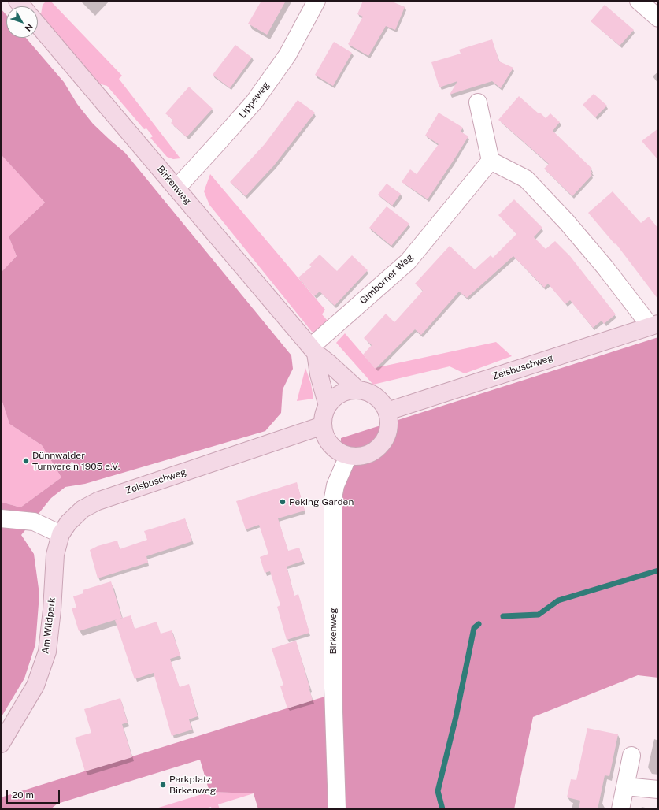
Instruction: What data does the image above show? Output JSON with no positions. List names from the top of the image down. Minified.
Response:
{"streets":{"street":["Lippeweg","Birkenweg","Gimborner Weg","Zeisbuschweg","Am Wildpark"]},"crossings":[["Lippeweg","Birkenweg"],["Birkenweg","Gimborner Weg"],["Birkenweg","Zeisbuschweg"],["Zeisbuschweg","Am Wildpark"]],"places":["Dünnwalder Turnverein 1905 e.V.","Peking Garden","Parkplatz Birkenweg"],"scale_bar":"20 m","north":"bottom right"}
